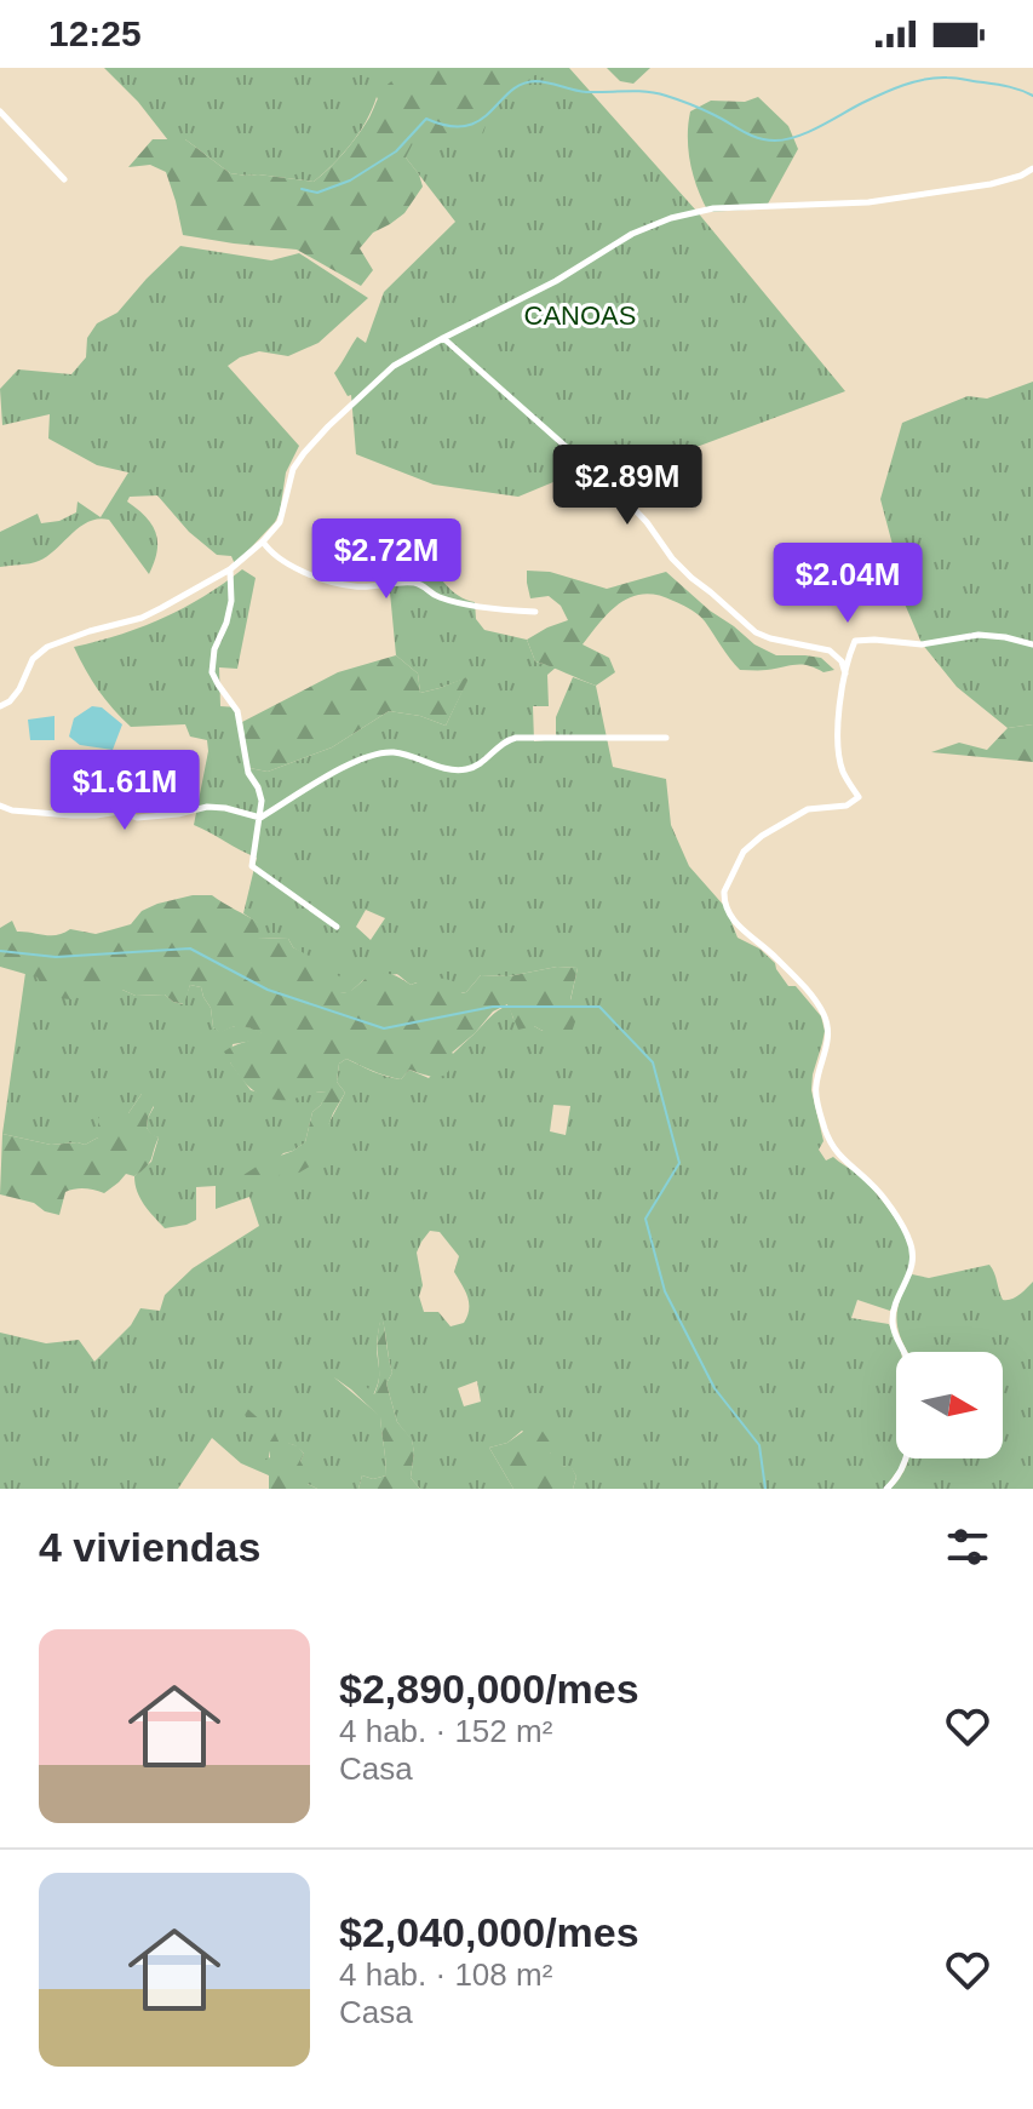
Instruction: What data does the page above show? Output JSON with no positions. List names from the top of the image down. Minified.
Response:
{"parks":["CANOAS"],"north":"right","page":{"status":"12:25","price":["$2.89M","$2.72M","$2.04M","$1.61M"],"heading":"4 viviendas","list":[{"name":"$2,890,000/mes","note":"4 hab. · 152 m² · Casa"},{"name":"$2,040,000/mes","note":"4 hab. · 108 m² · Casa"}]}}
